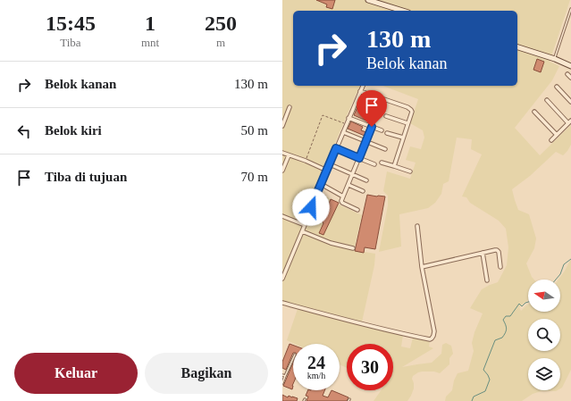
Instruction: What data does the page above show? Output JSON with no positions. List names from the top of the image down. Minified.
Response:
{"north":"left","page":{"eta":["15:45","Tiba","1","mnt","250","m"],"turn":["130 m","Belok kanan"],"list":[{"name":"Belok kanan","value":"130 m"},{"name":"Belok kiri","value":"50 m"},{"name":"Tiba di tujuan","value":"70 m"}],"speed":"24 km/h","limit":"30","buttons":["Keluar","Bagikan"]}}
